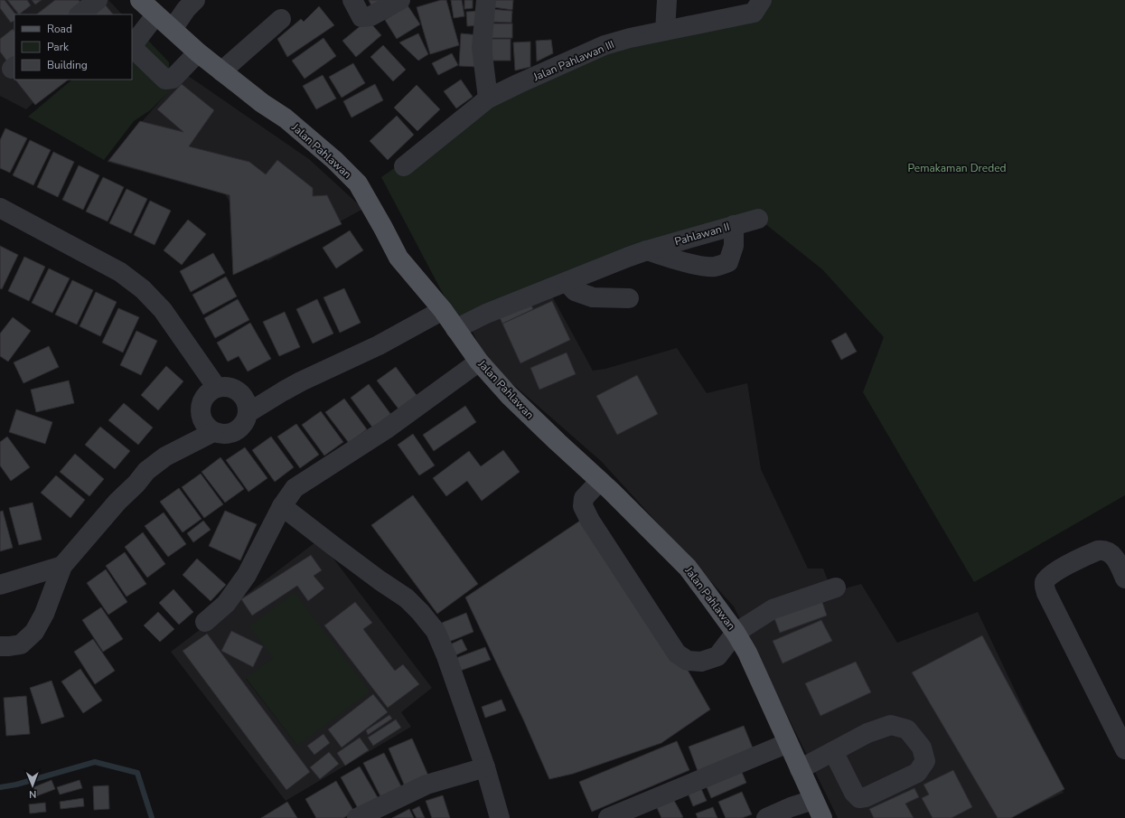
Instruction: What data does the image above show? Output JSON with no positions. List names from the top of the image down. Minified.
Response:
{"streets":{"main road":["Jalan Pahlawan"],"street":["Jalan Pahlawan III","Pahlawan II"]},"crossings":[["Jalan Pahlawan","Pahlawan II"]],"parks":["Pemakaman Dreded"],"legend":["Road","Park","Building"],"north":"bottom"}
